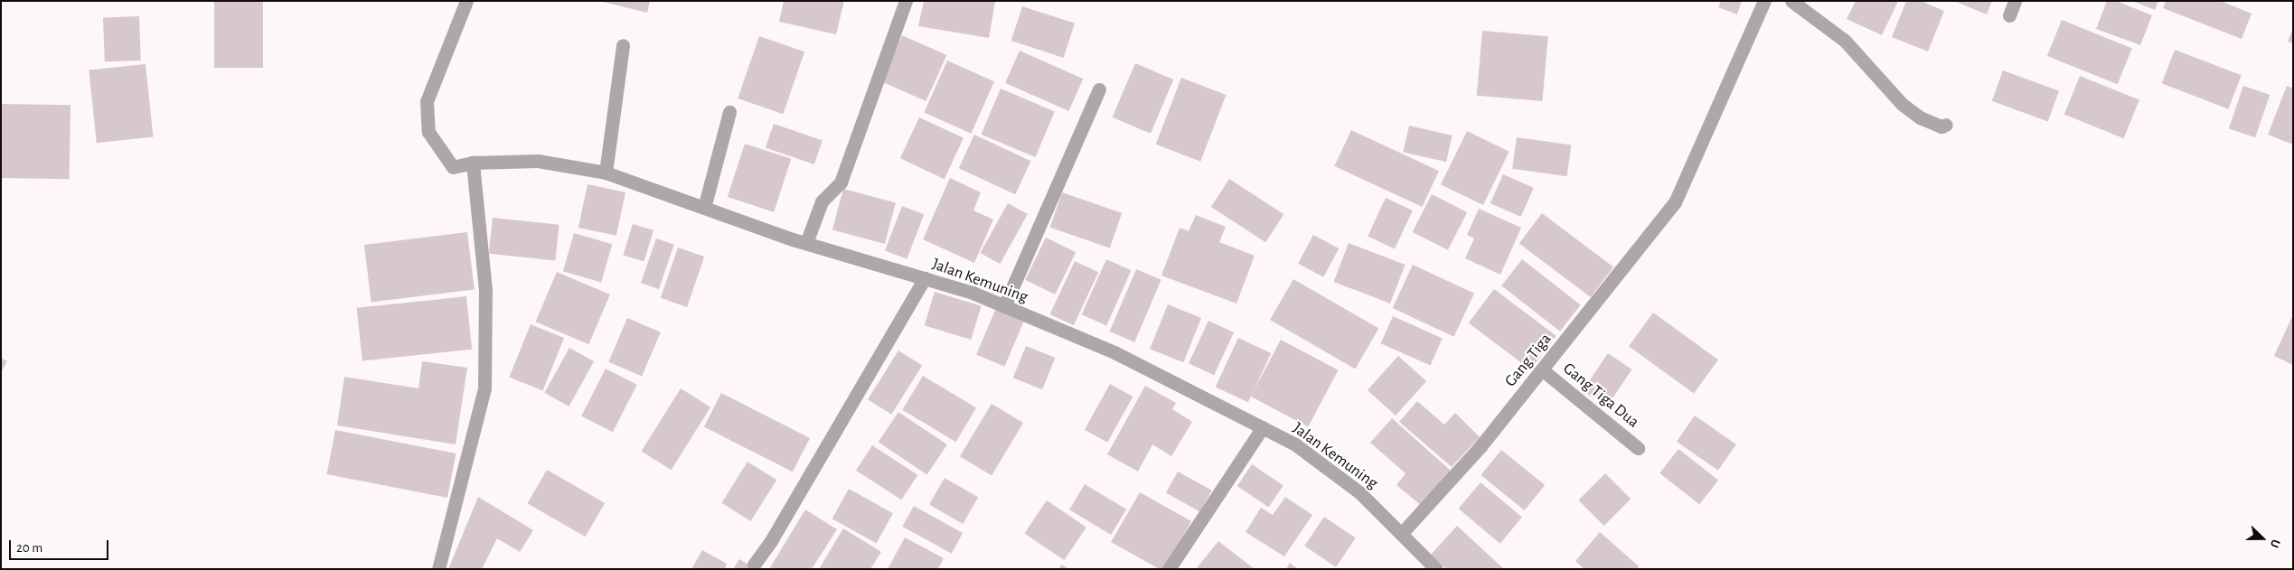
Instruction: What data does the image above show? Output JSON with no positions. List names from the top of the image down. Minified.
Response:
{"streets":{"street":["Jalan Kemuning","Gang Tiga","Gang Tiga Dua"]},"crossings":[["Jalan Kemuning","Gang Tiga"],["Gang Tiga","Gang Tiga Dua"]],"scale_bar":"20 m","north":"right"}
